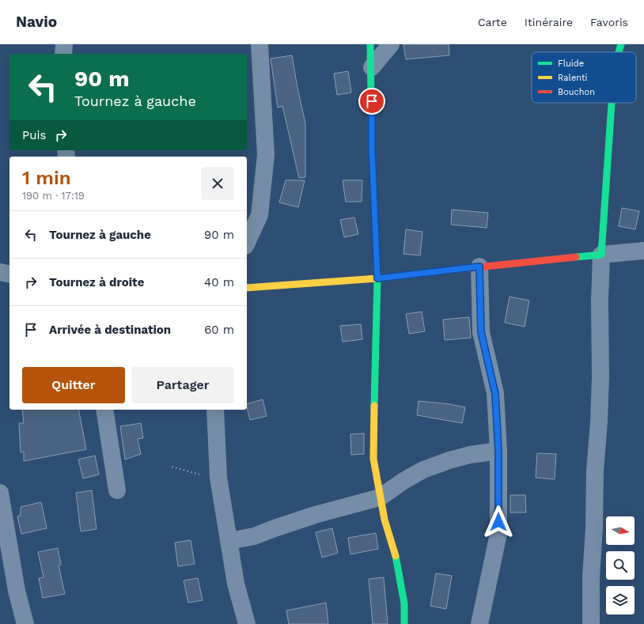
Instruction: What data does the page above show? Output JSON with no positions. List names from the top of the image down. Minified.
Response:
{"legend":["Fluide","Ralenti","Bouchon"],"north":"right","page":{"header":"Navio","nav":["Carte","Itinéraire","Favoris"],"turn":["90 m","Tournez à gauche"],"then":"Puis","heading":["1 min","190 m · 17:19"],"list":[{"name":"Tournez à gauche","value":"90 m"},{"name":"Tournez à droite","value":"40 m"},{"name":"Arrivée à destination","value":"60 m"}],"buttons":["Quitter","Partager"]}}
